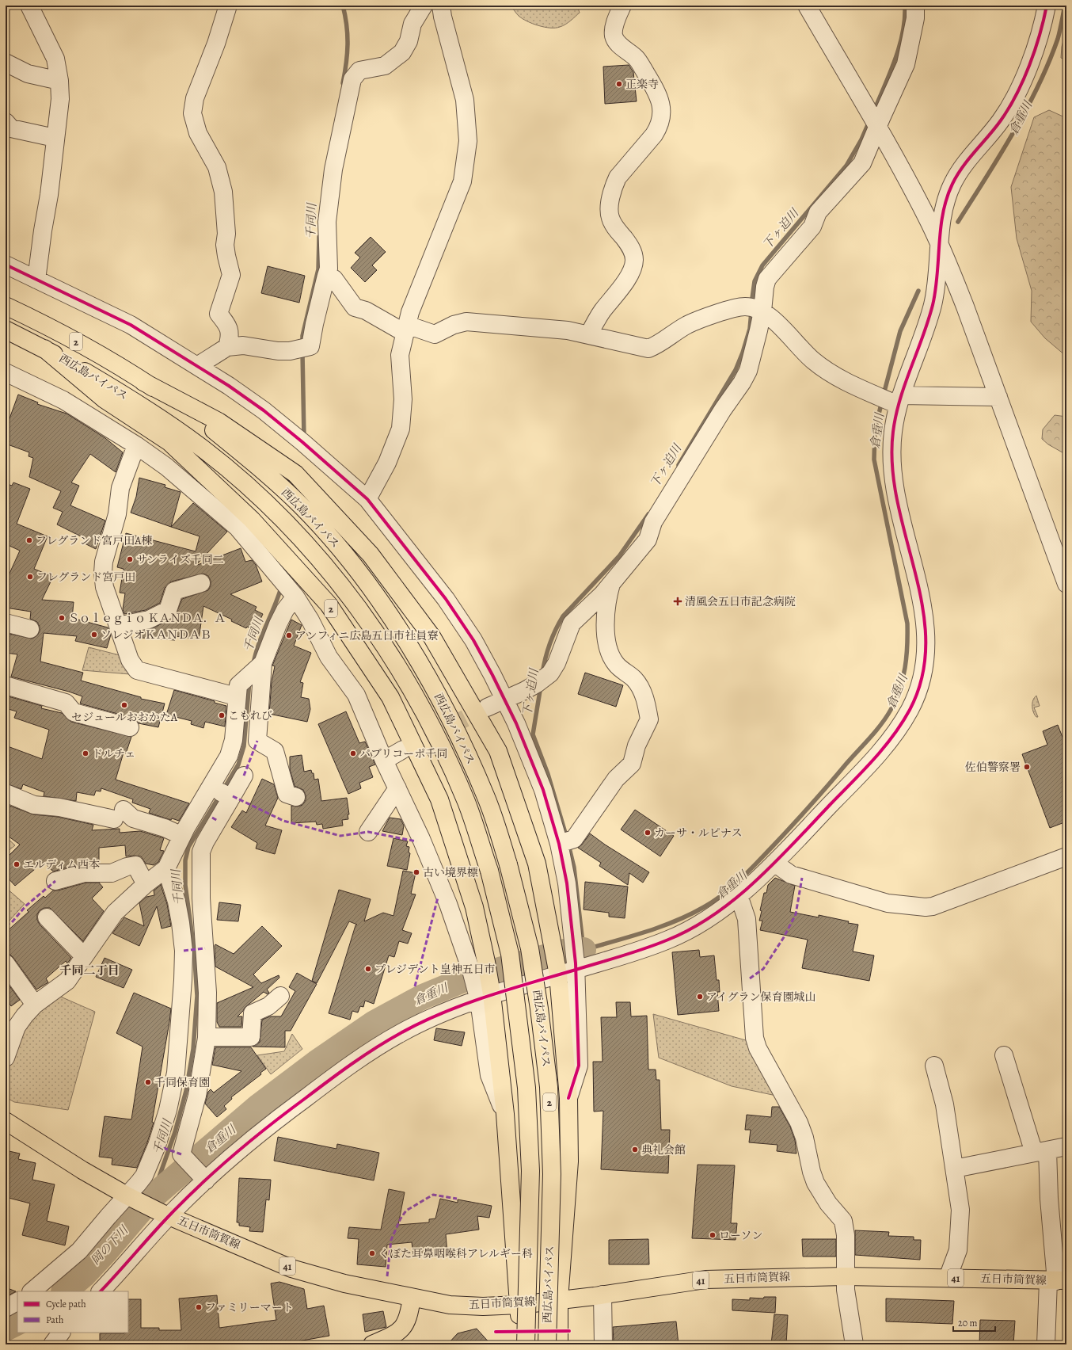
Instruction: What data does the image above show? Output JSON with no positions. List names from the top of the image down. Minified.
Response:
{"streets":{"main road":["2","西広島バイパス","五日市筒賀線","41"]},"crossings":[["2","西広島バイパス"],["2","五日市筒賀線"],["西広島バイパス","五日市筒賀線"]],"districts":["千同二丁目"],"water":["倉重川","千同川","下ヶ迫川","岡の下川"],"places":{"other":["正楽寺","フレグランド宮戸田A棟","サンライズ千同二","フレグランド宮戸田","Ｓｏｌｅｇｉｏ ＫＡＮＤＡ．Ａ","ソレジオＫＡＮＤＡＢ","アンフィニ広島五日市社員寮","セジュールおおかたA","こもれび","ドルチェ","パブリコーポ千同","佐伯警察署","カーサ・ルピナス","エルディム西本","古い境界標","プレジデント皇神五日市","アイグラン保育園城山","千同保育園","典礼会館","ローソン","くぼた耳鼻咽喉科アレルギー科","ファミリーマート"],"health":["清風会五日市記念病院"]},"legend":["Cycle path","Path"],"scale_bar":"20 m"}
